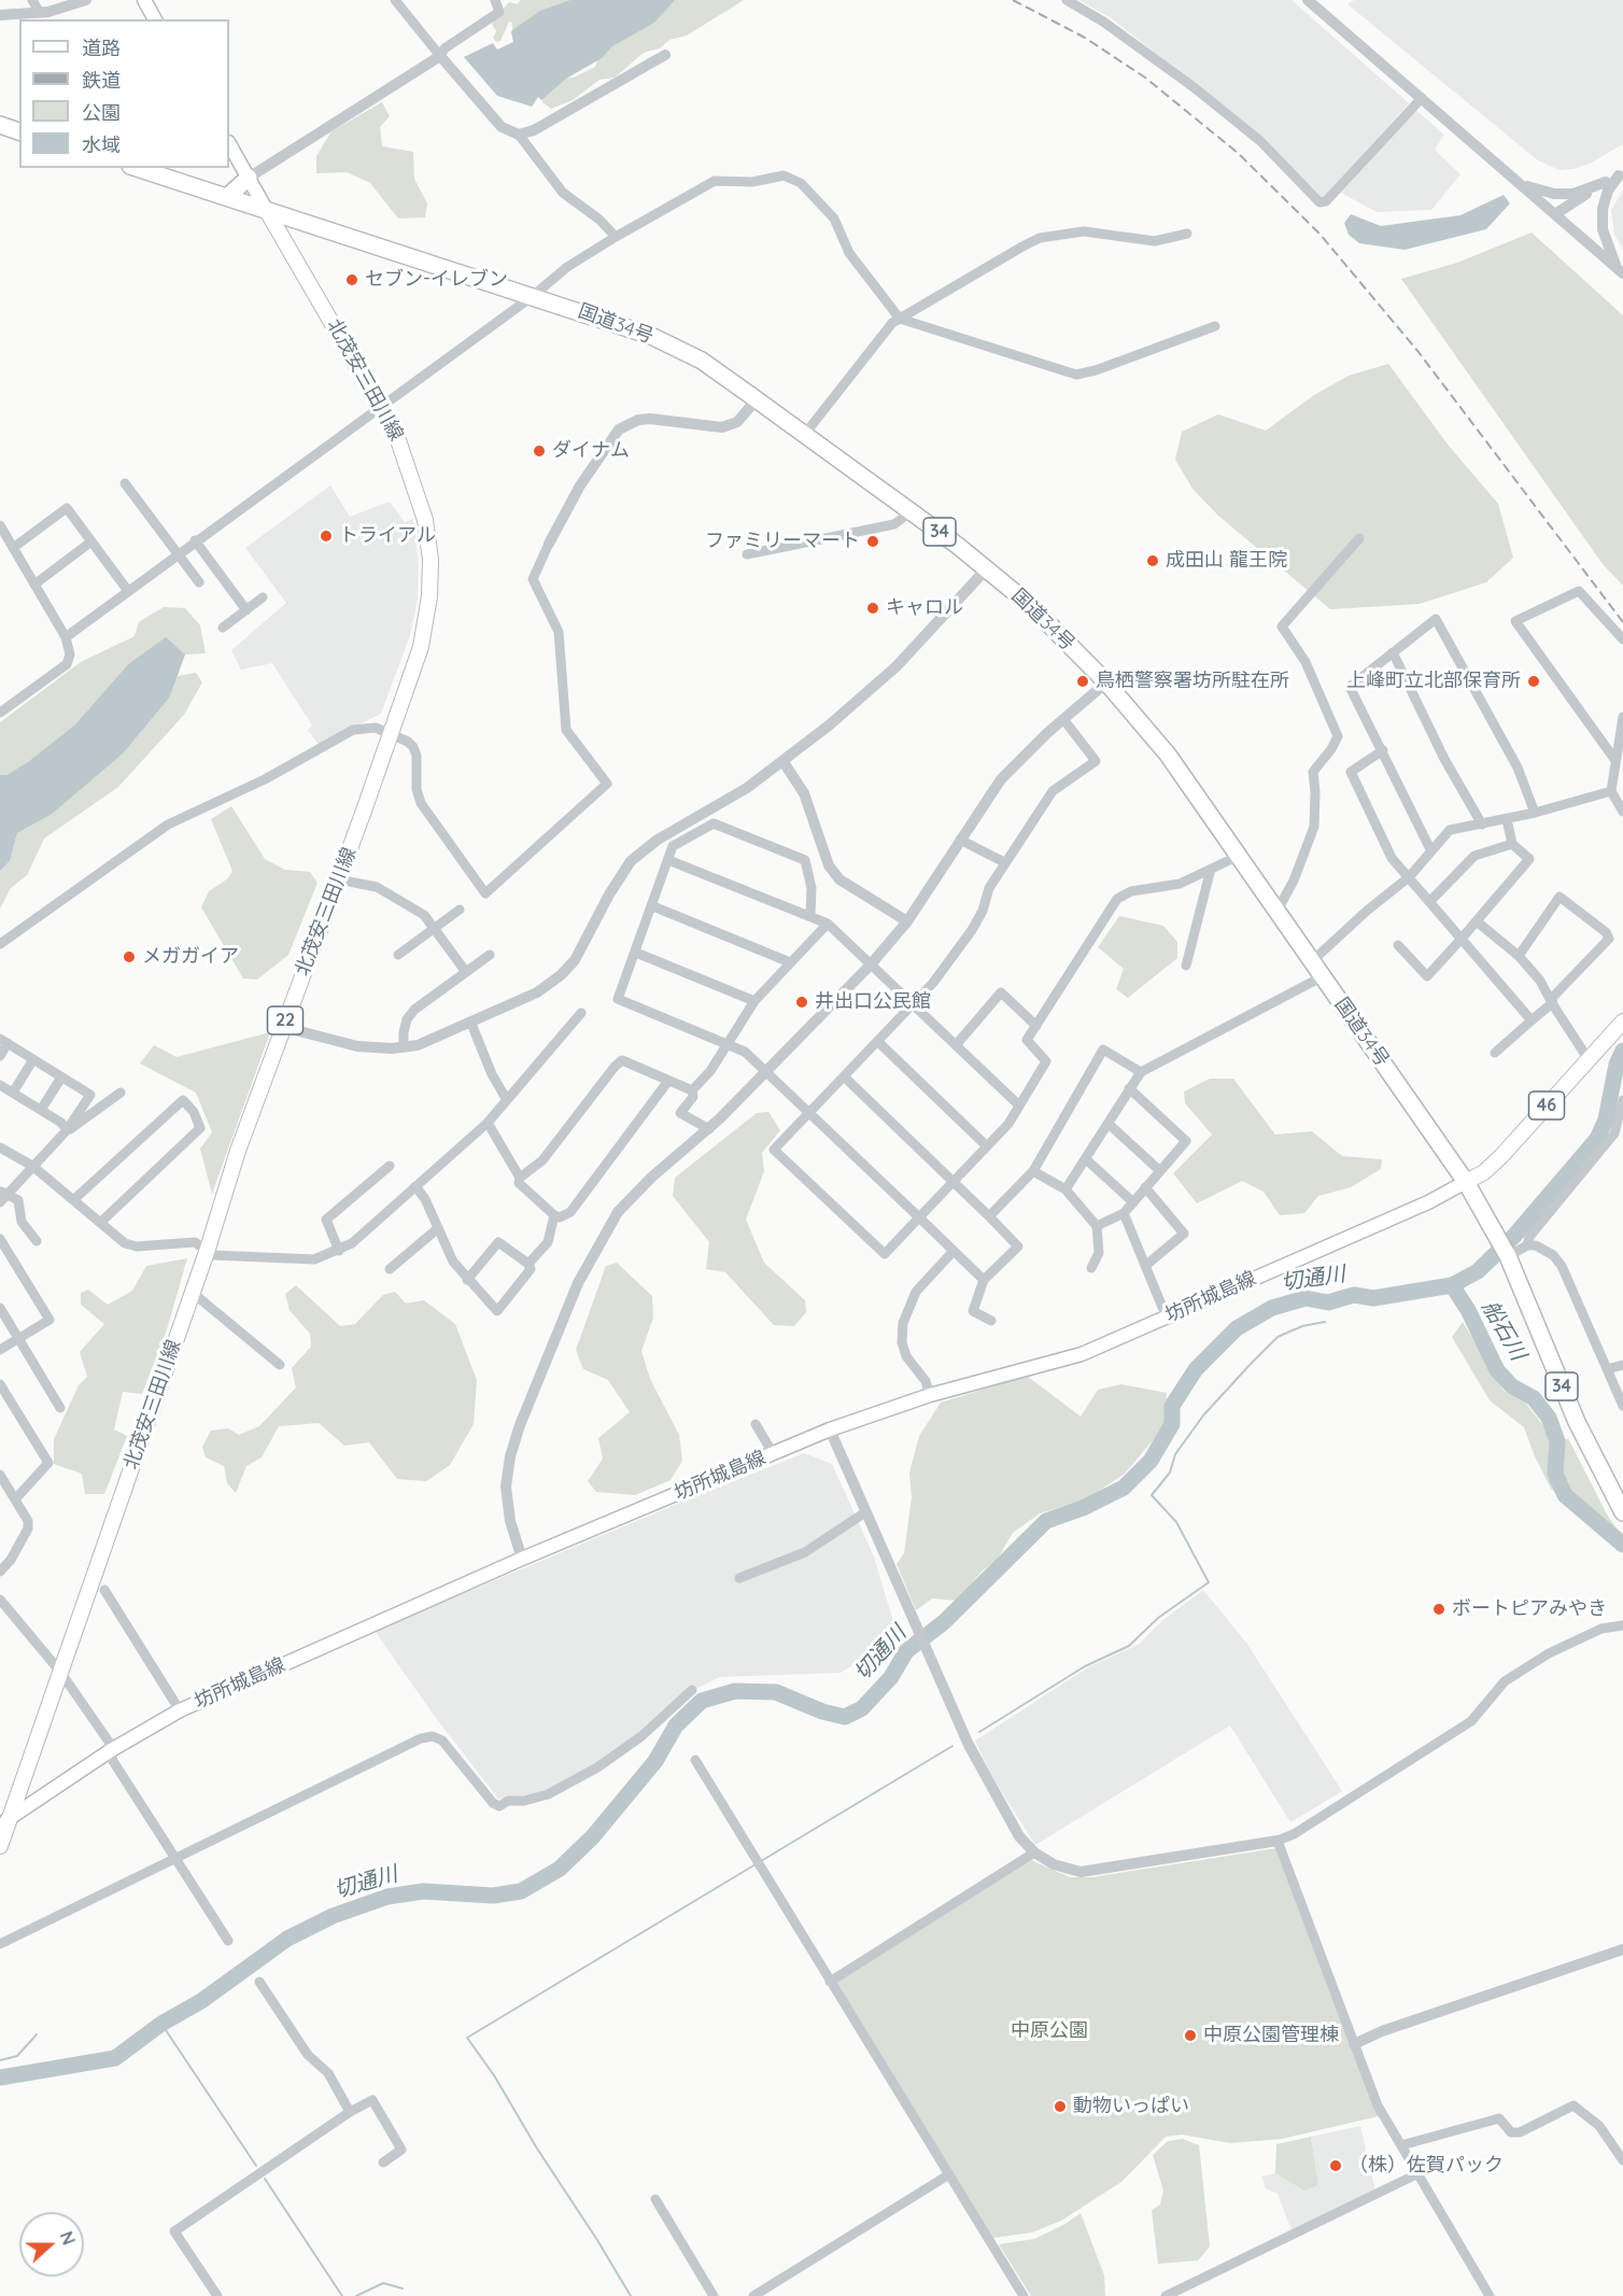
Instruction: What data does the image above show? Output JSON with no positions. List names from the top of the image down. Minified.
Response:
{"streets":{"highway":["国道34号","34"],"main road":["北茂安三田川線","22","46","坊所城島線"]},"crossings":[["国道34号","北茂安三田川線"],["国道34号","46"],["国道34号","坊所城島線"],["北茂安三田川線","坊所城島線"],["46","坊所城島線"]],"water":["切通川","船石川"],"parks":["中原公園"],"places":["セブン-イレブン","ダイナム","トライアル","ファミリーマート","成田山 龍王院","キャロル","鳥栖警察署坊所駐在所","上峰町立北部保育所","メガガイア","井出口公民館","ボートピアみやき","中原公園管理棟","動物いっぱい","（株）佐賀パック"],"legend":["道路","鉄道","公園","水域"],"north":"right"}
